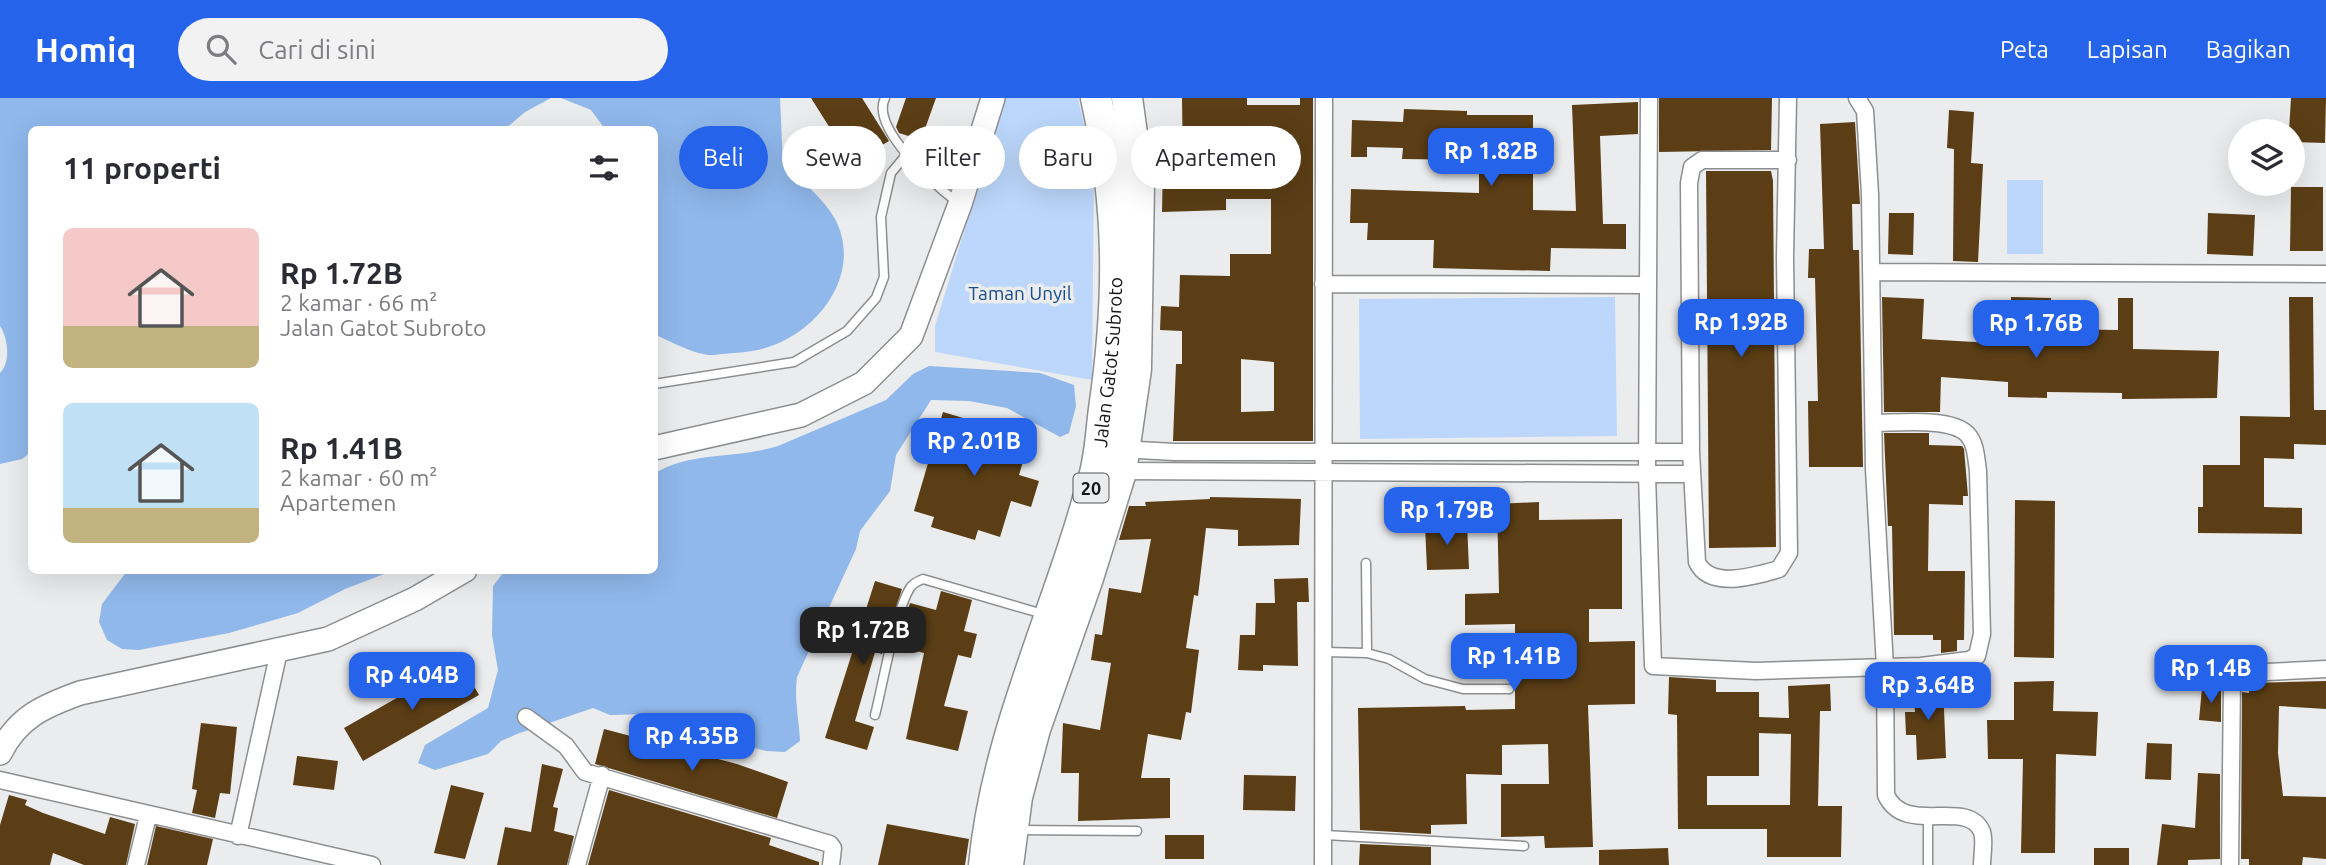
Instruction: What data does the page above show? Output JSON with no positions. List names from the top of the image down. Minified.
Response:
{"streets":{"highway":["Jalan Gatot Subroto","20"]},"parks":["Taman Unyil"],"page":{"header":"Homiq","search":"Cari di sini","nav":["Peta","Lapisan","Bagikan"],"chip":["Beli","Sewa","Filter","Baru","Apartemen"],"heading":"11 properti","price":["Rp 1.82B","Rp 1.92B","Rp 1.76B","Rp 2.01B","Rp 1.79B","Rp 1.72B","Rp 1.41B","Rp 1.4B","Rp 4.04B","Rp 3.64B","Rp 4.35B"],"list":[{"name":"Rp 1.72B","note":"2 kamar · 66 m² · Jalan Gatot Subroto"},{"name":"Rp 1.41B","note":"2 kamar · 60 m² · Apartemen"}]}}
